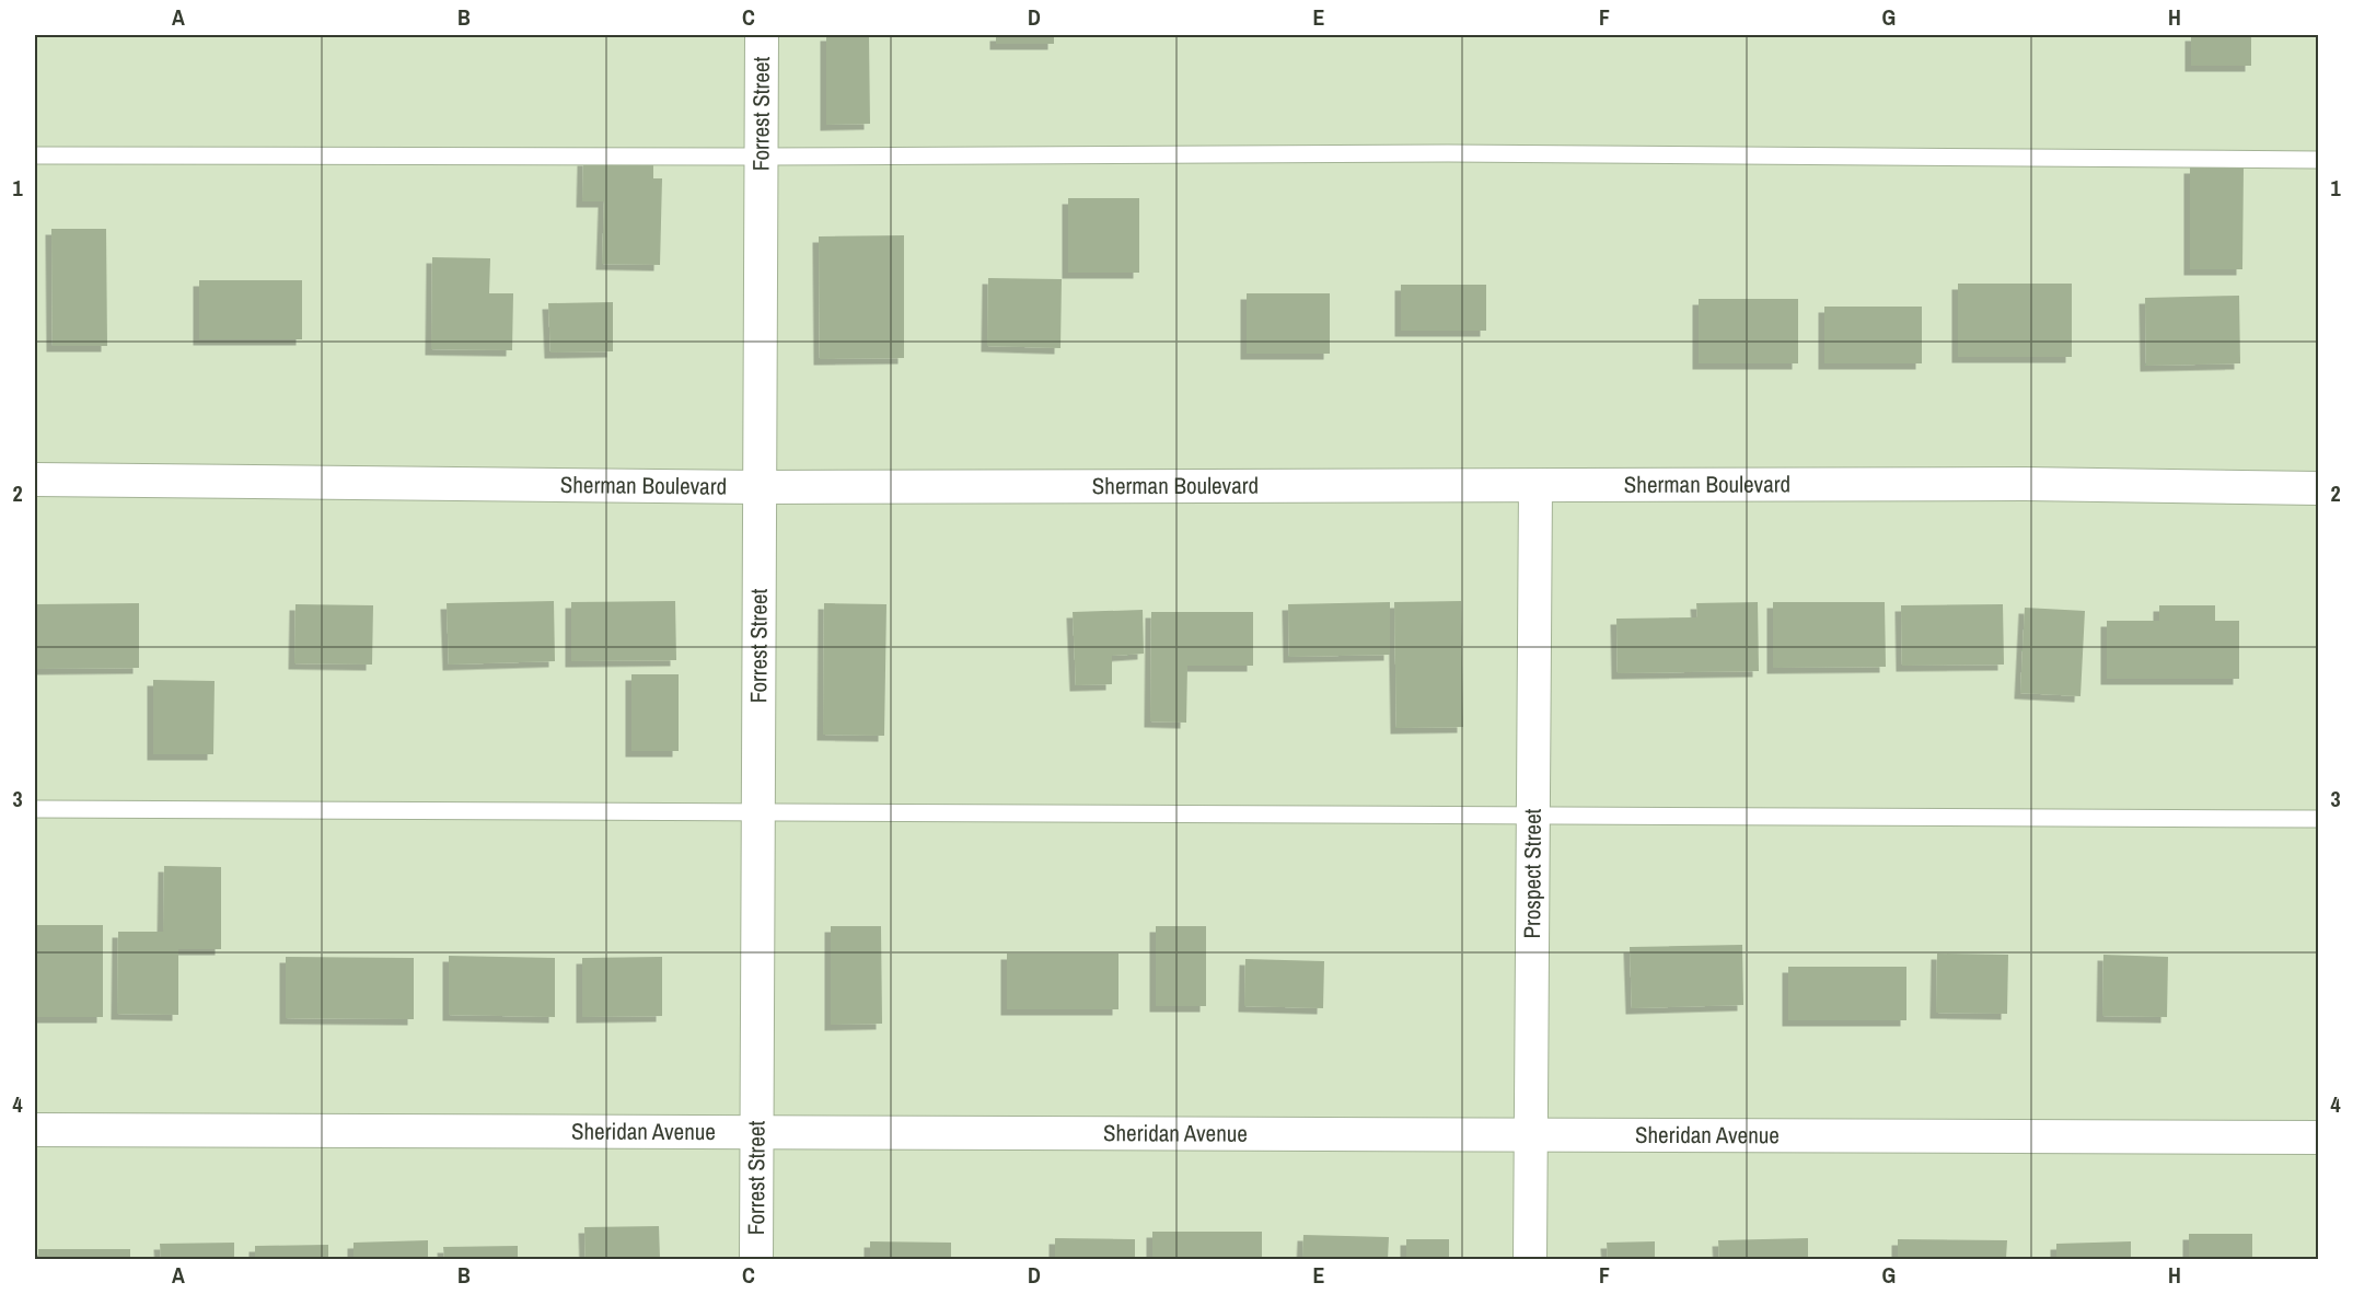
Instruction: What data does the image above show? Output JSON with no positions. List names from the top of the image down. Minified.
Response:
{"streets":{"street":["Forrest Street","Sherman Boulevard","Prospect Street","Sheridan Avenue"]},"crossings":[["Forrest Street","Sherman Boulevard"],["Forrest Street","Sheridan Avenue"],["Sherman Boulevard","Prospect Street"],["Prospect Street","Sheridan Avenue"]],"grid":{"columns":["A","B","C","D","E","F","G","H"],"rows":["1","2","3","4"]}}
